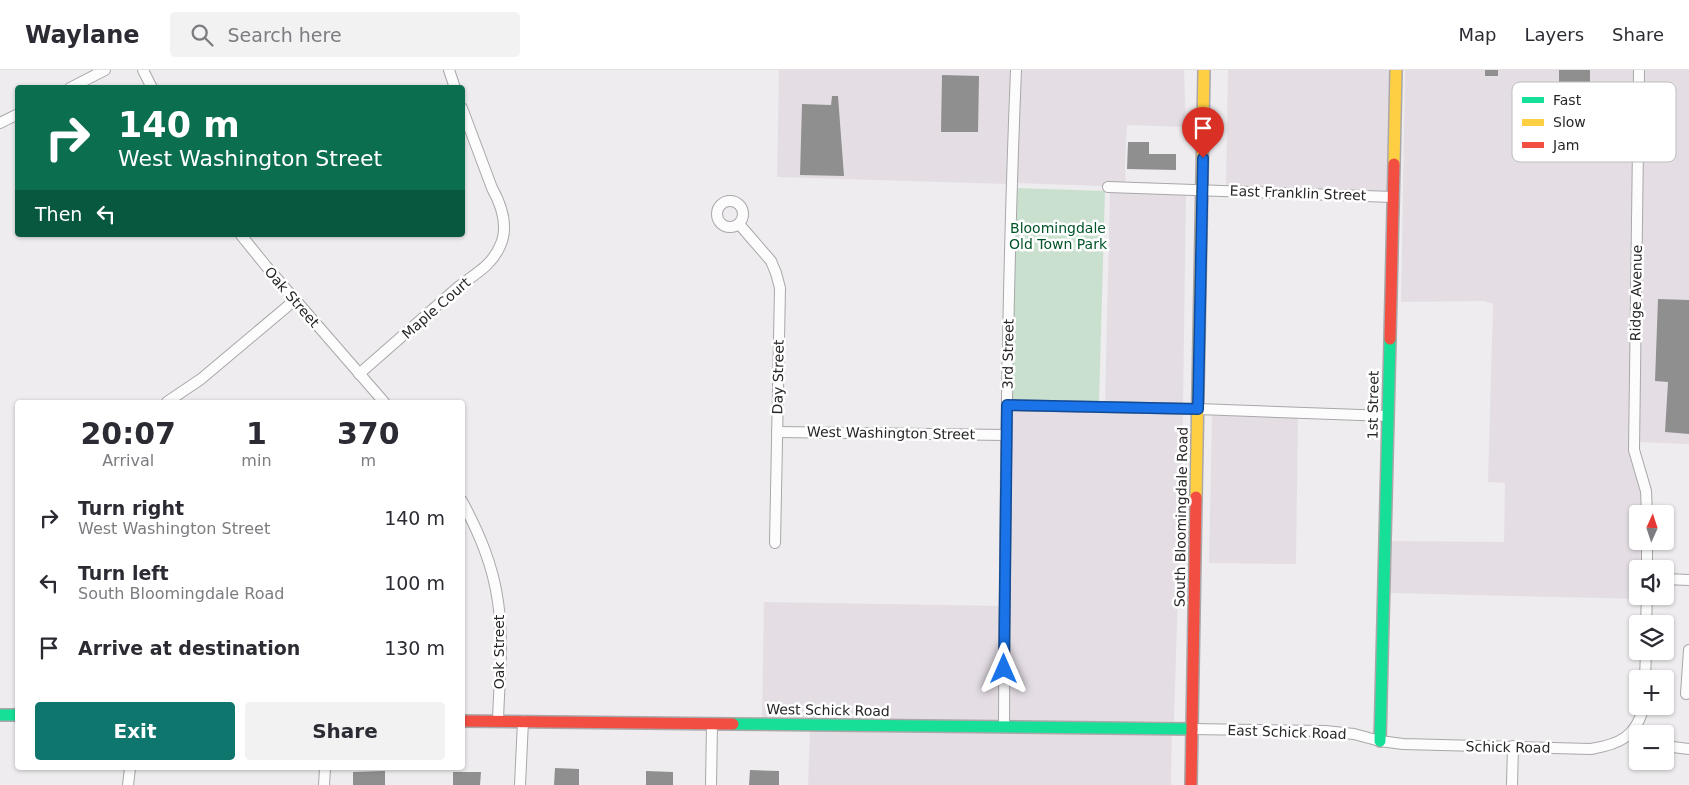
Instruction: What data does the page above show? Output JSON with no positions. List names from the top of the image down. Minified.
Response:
{"streets":{"street":["East Franklin Street","Ridge Avenue","Oak Street","Maple Court","3rd Street","Day Street","1st Street","West Washington Street","South Bloomingdale Road","West Schick Road","East Schick Road","Schick Road"]},"crossings":[["East Franklin Street","1st Street"],["East Franklin Street","South Bloomingdale Road"],["Oak Street","Maple Court"],["Oak Street","West Schick Road"],["3rd Street","West Washington Street"],["3rd Street","West Schick Road"],["Day Street","West Washington Street"],["1st Street","East Schick Road"],["1st Street","Schick Road"],["South Bloomingdale Road","West Schick Road"],["South Bloomingdale Road","East Schick Road"],["West Schick Road","East Schick Road"],["East Schick Road","Schick Road"]],"parks":["Bloomingdale Old Town Park"],"legend":["Fast","Slow","Jam"],"north":"top","page":{"header":"Waylane","search":"Search here","nav":["Map","Layers","Share"],"turn":["140 m","West Washington Street"],"then":"Then","eta":["20:07","Arrival","1","min","370","m"],"list":[{"name":"Turn right","note":"West Washington Street","value":"140 m"},{"name":"Turn left","note":"South Bloomingdale Road","value":"100 m"},{"name":"Arrive at destination","value":"130 m"}],"map_buttons":["+","−"],"buttons":["Exit","Share"]}}
